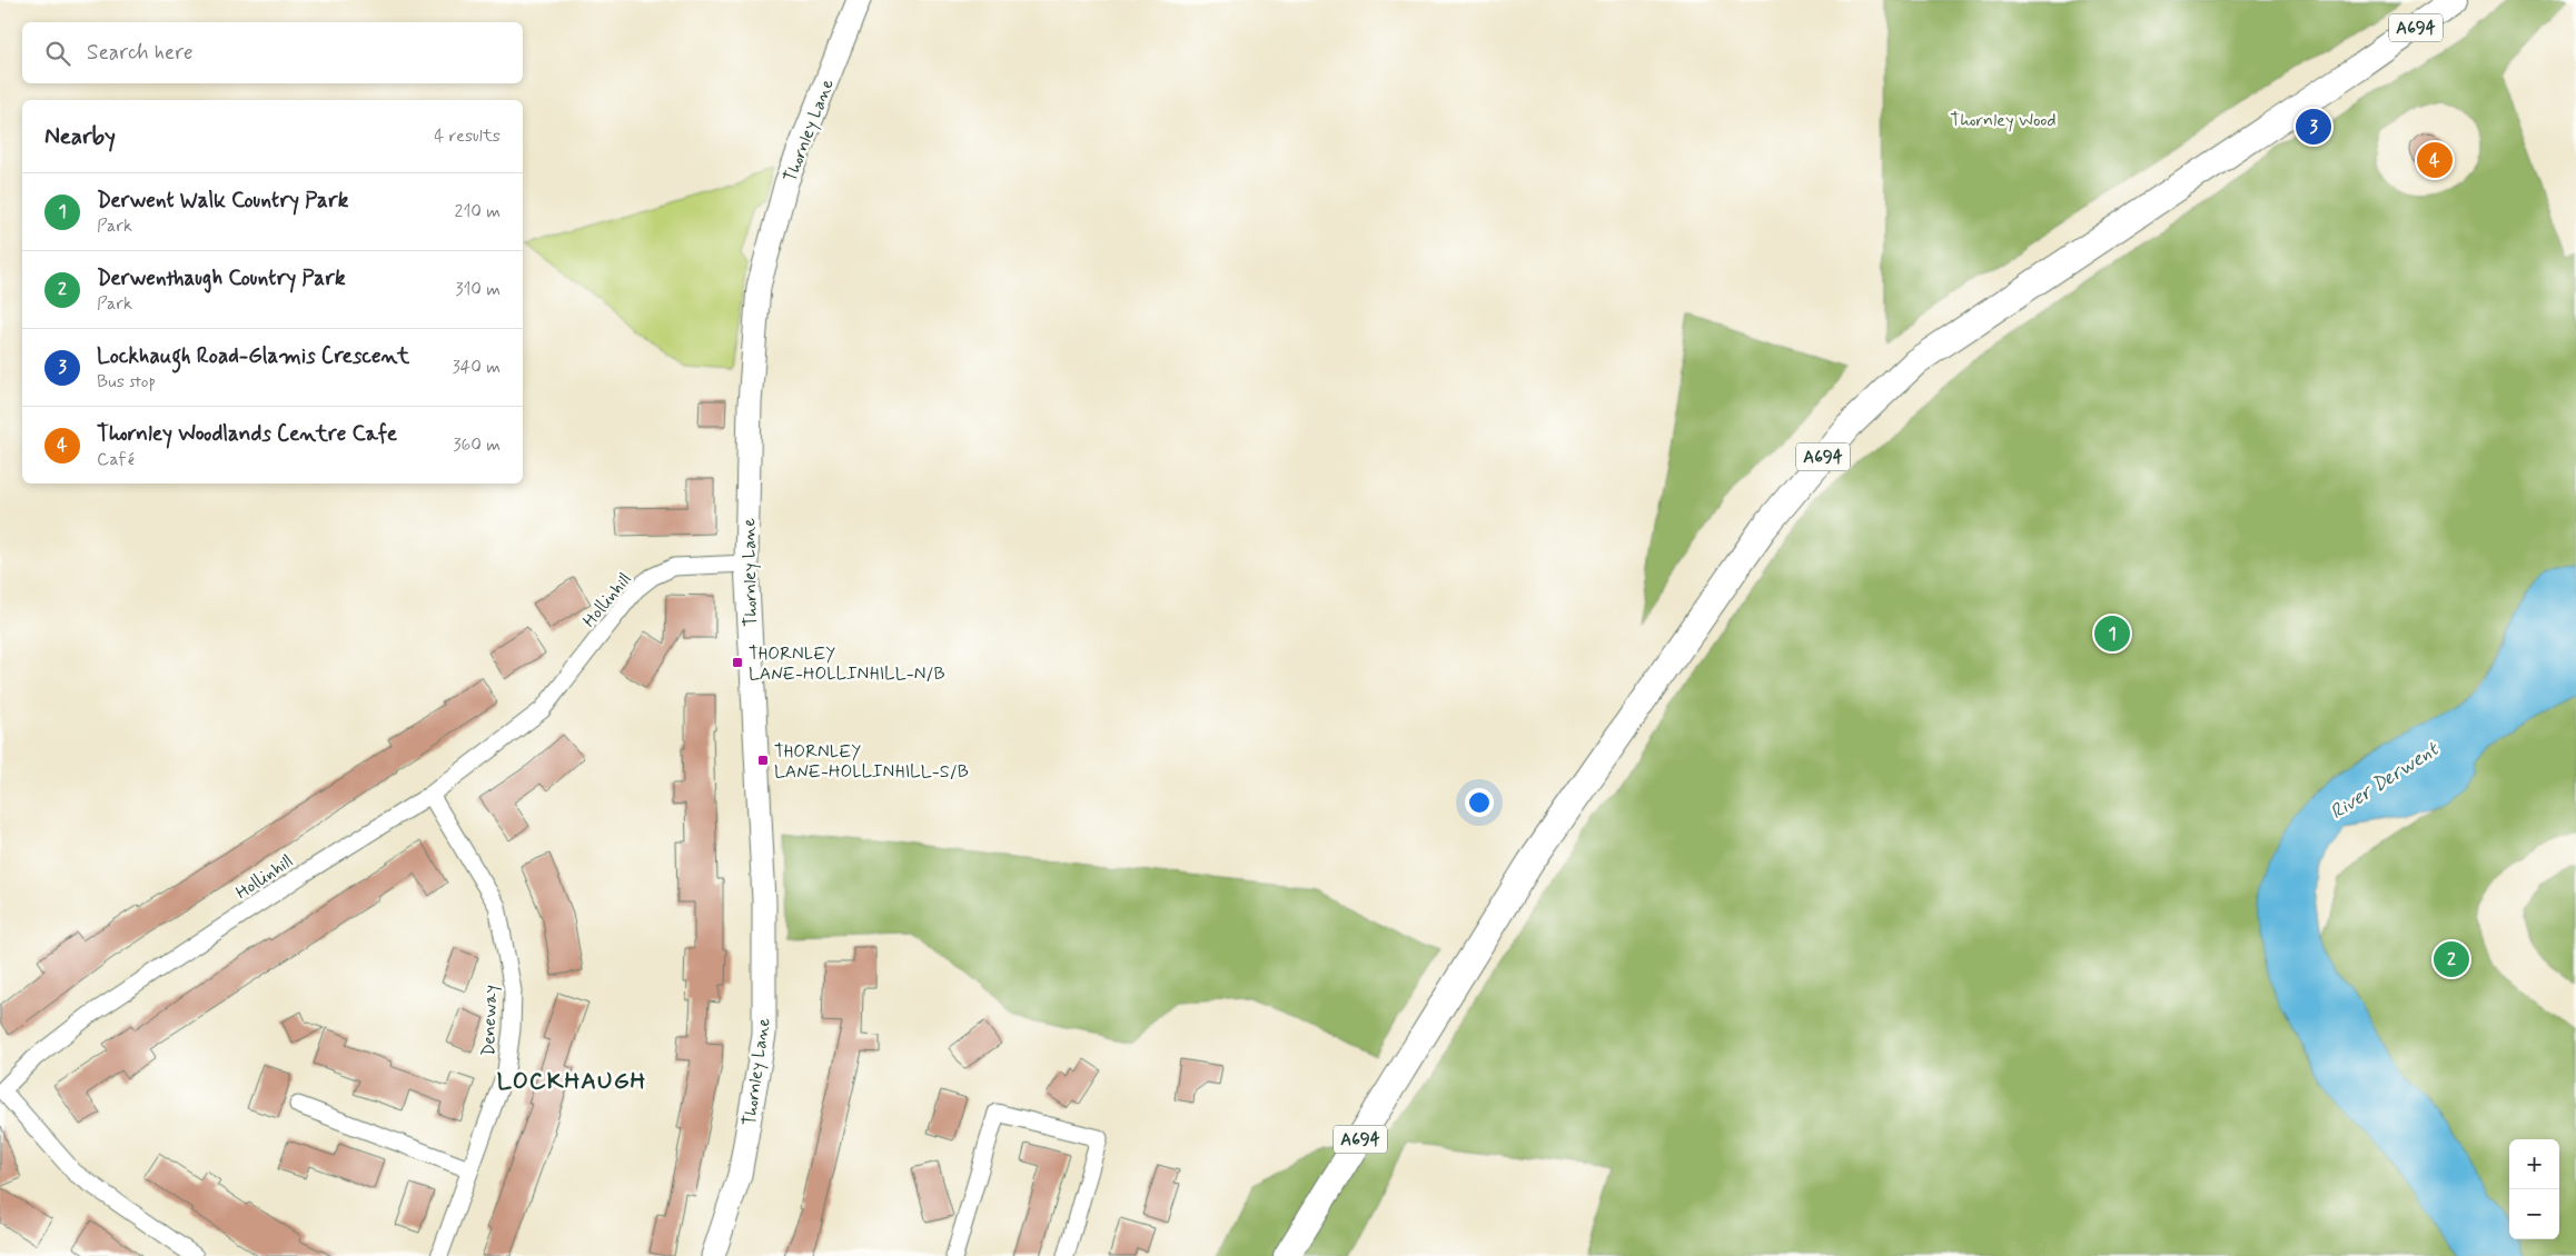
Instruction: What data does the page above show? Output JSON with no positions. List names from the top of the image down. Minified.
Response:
{"streets":{"main road":["A694"],"street":["Thornley Lane","Hollinhill","Deneway"]},"crossings":[["Thornley Lane","Hollinhill"],["Hollinhill","Deneway"]],"districts":["LOCKHAUGH"],"water":["River Derwent"],"parks":["Thornley Wood"],"places":{"transit":["THORNLEY LANE-HOLLINHILL-N/B","THORNLEY LANE-HOLLINHILL-S/B"]},"page":{"search":"Search here","heading":["Nearby","4 results"],"pins":["3","4","1","2"],"list":[{"mark":"1","name":"Derwent Walk Country Park","note":"Park","value":"210 m"},{"mark":"2","name":"Derwenthaugh Country Park","note":"Park","value":"310 m"},{"mark":"3","name":"Lockhaugh Road-Glamis Crescent","note":"Bus stop","value":"340 m"},{"mark":"4","name":"Thornley Woodlands Centre Cafe","note":"Café","value":"360 m"}],"map_buttons":["+","−"]}}
